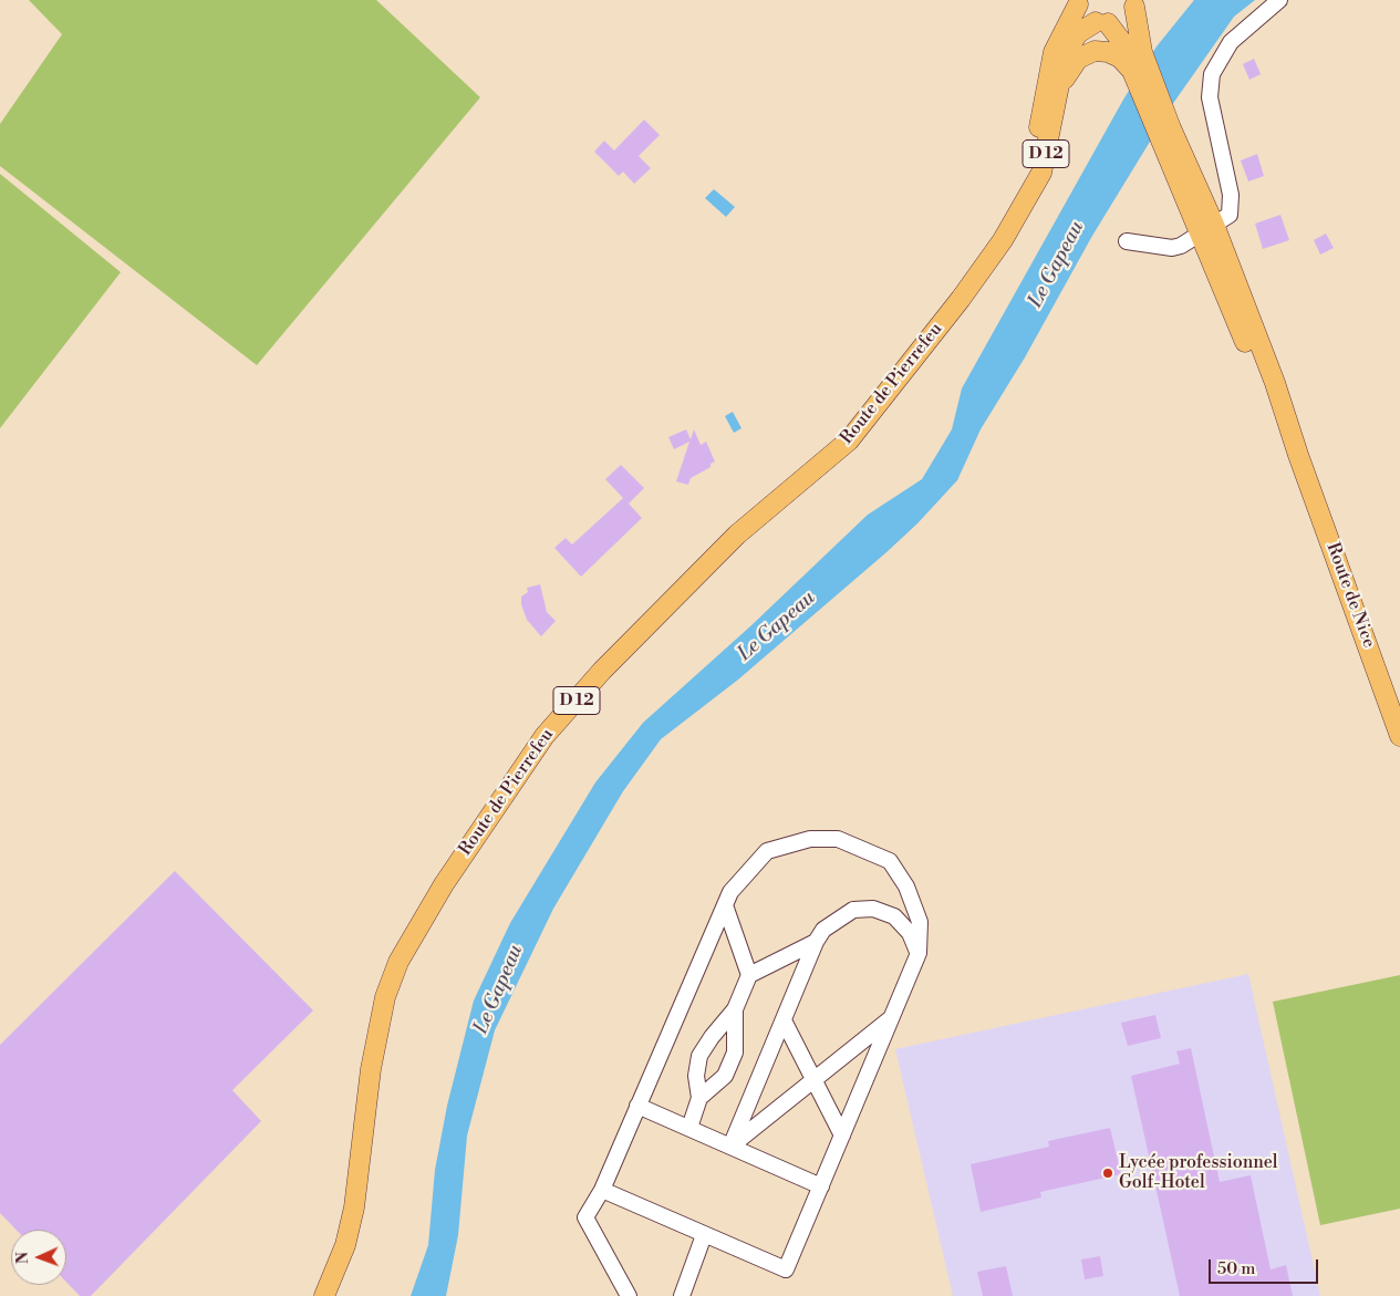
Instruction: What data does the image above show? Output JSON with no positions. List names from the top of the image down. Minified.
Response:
{"streets":{"main road":["D 12","Route de Pierrefeu","Route de Nice"]},"crossings":[["D 12","Route de Pierrefeu"]],"water":["Le Gapeau"],"places":["Lycée professionnel Golf-Hotel"],"scale_bar":"50 m","north":"left"}
